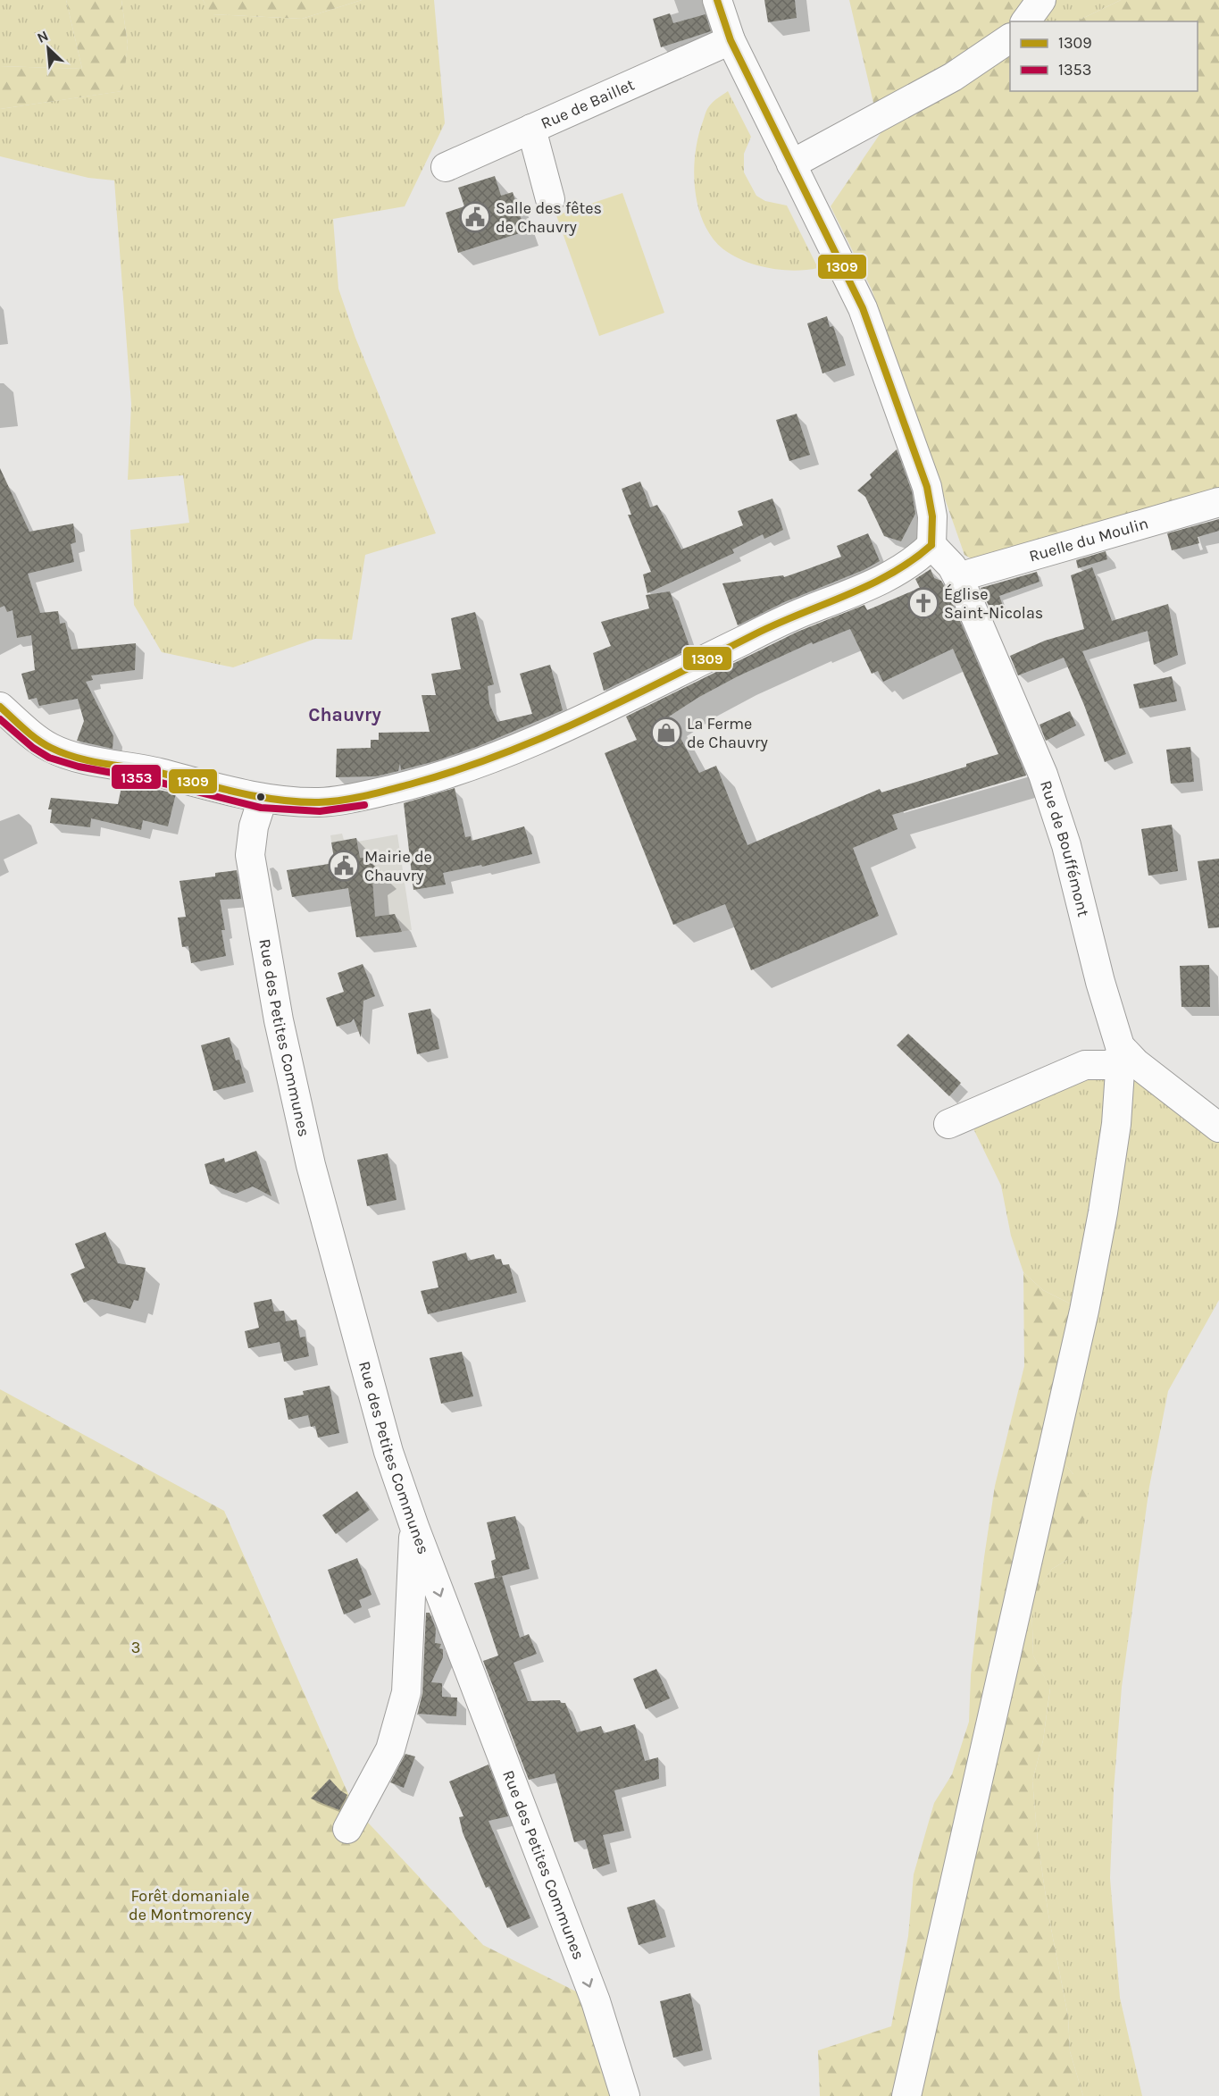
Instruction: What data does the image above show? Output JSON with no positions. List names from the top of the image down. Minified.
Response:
{"streets":{"street":["Rue de Baillet","Ruelle du Moulin","Rue de Bouffémont","Rue des Petites Communes"]},"crossings":[["Ruelle du Moulin","Rue de Bouffémont"]],"one_way":["Rue des Petites Communes"],"districts":["Chauvry"],"parks":["3","Forêt domaniale de Montmorency"],"places":{"public building":["Salle des fêtes de Chauvry","Mairie de Chauvry"],"church":["Église Saint-Nicolas"],"shop":["La Ferme de Chauvry"]},"lines":["transit line 1309","transit line 1353"],"legend":["1309","1353"],"north":"top left"}
